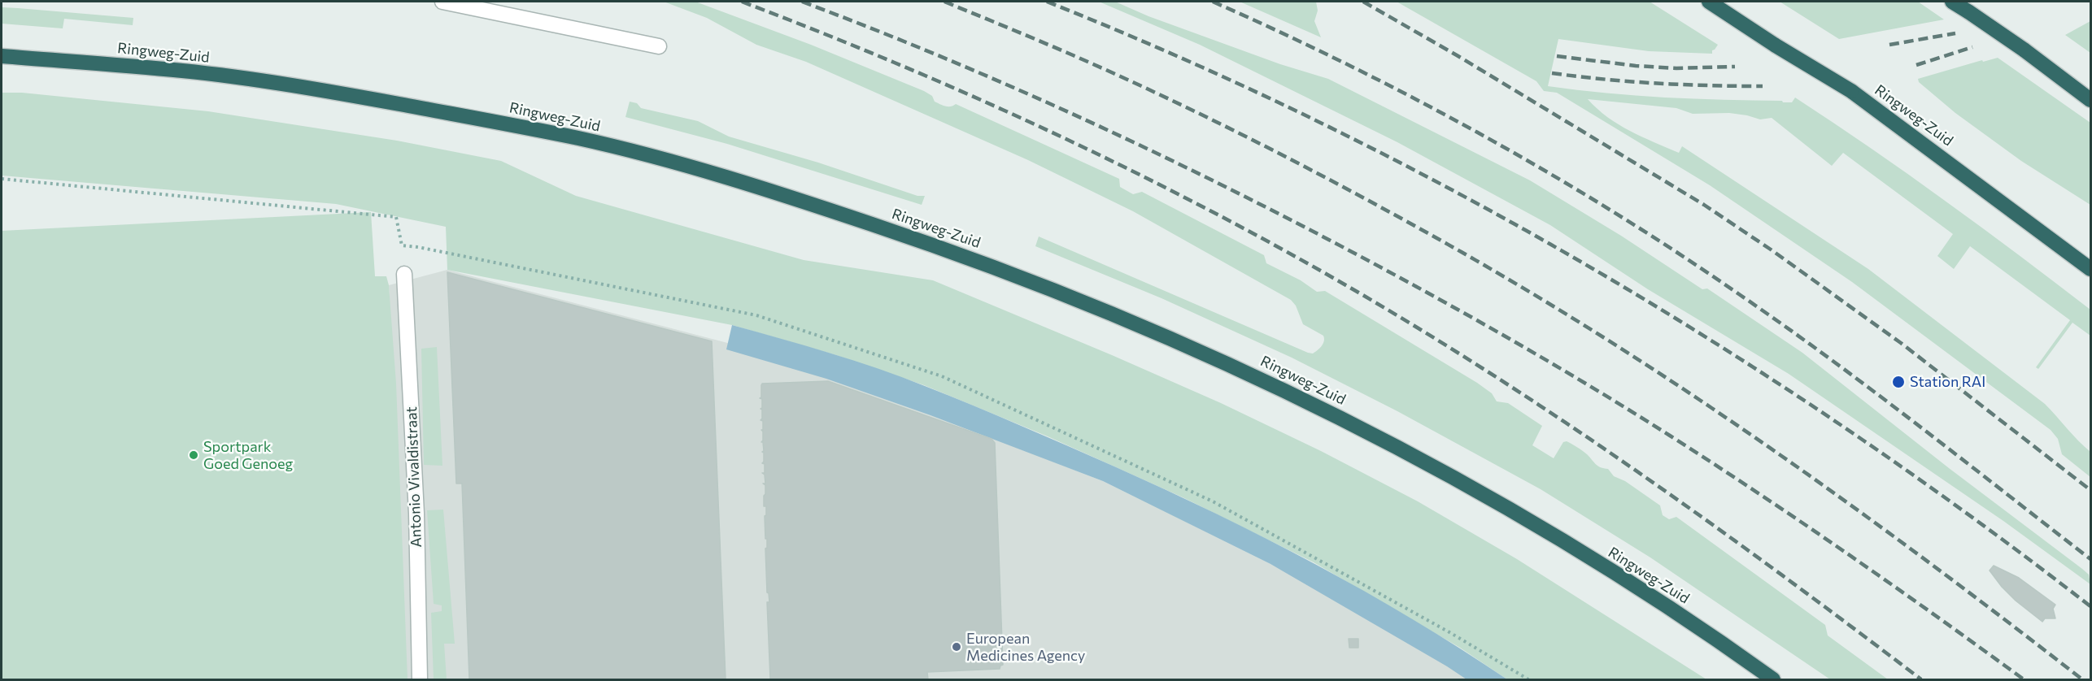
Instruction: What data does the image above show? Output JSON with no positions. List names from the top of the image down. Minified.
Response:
{"streets":{"highway":["Ringweg-Zuid"],"street":["Antonio Vivaldistraat"]},"places":["Station RAI","Sportpark Goed Genoeg","European Medicines Agency"]}
